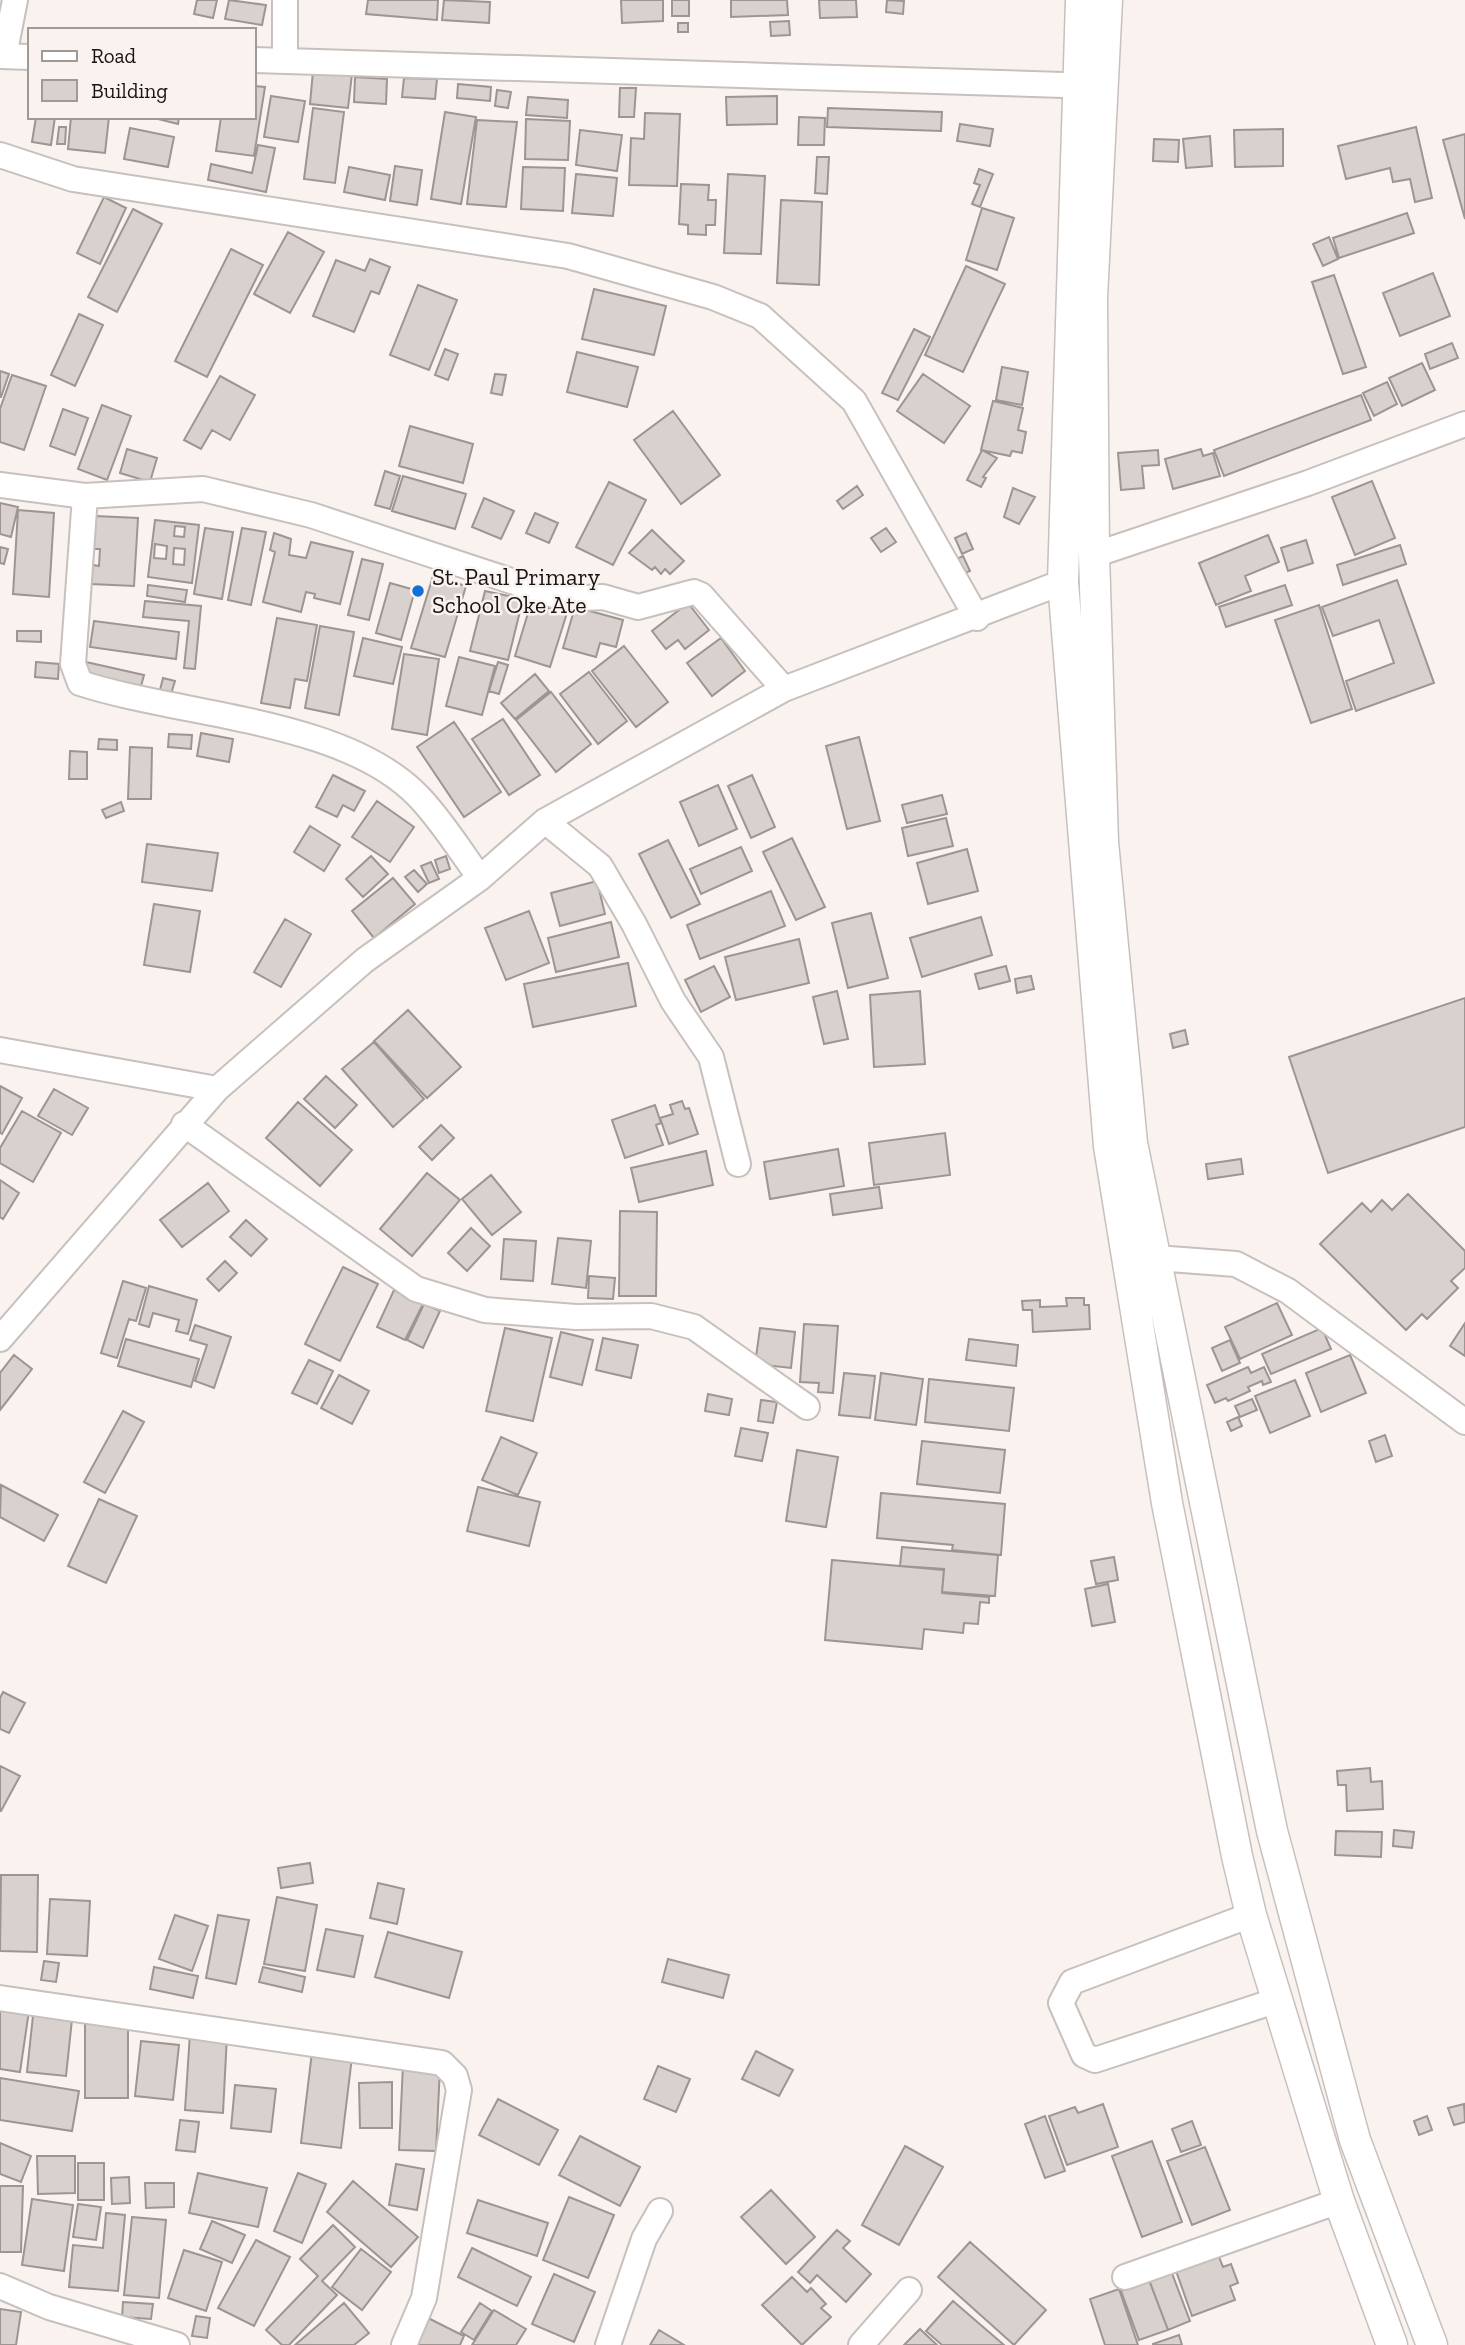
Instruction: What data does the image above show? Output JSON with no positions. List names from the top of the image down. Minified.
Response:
{"places":["St. Paul Primary School Oke Ate"],"legend":["Road","Building"]}
